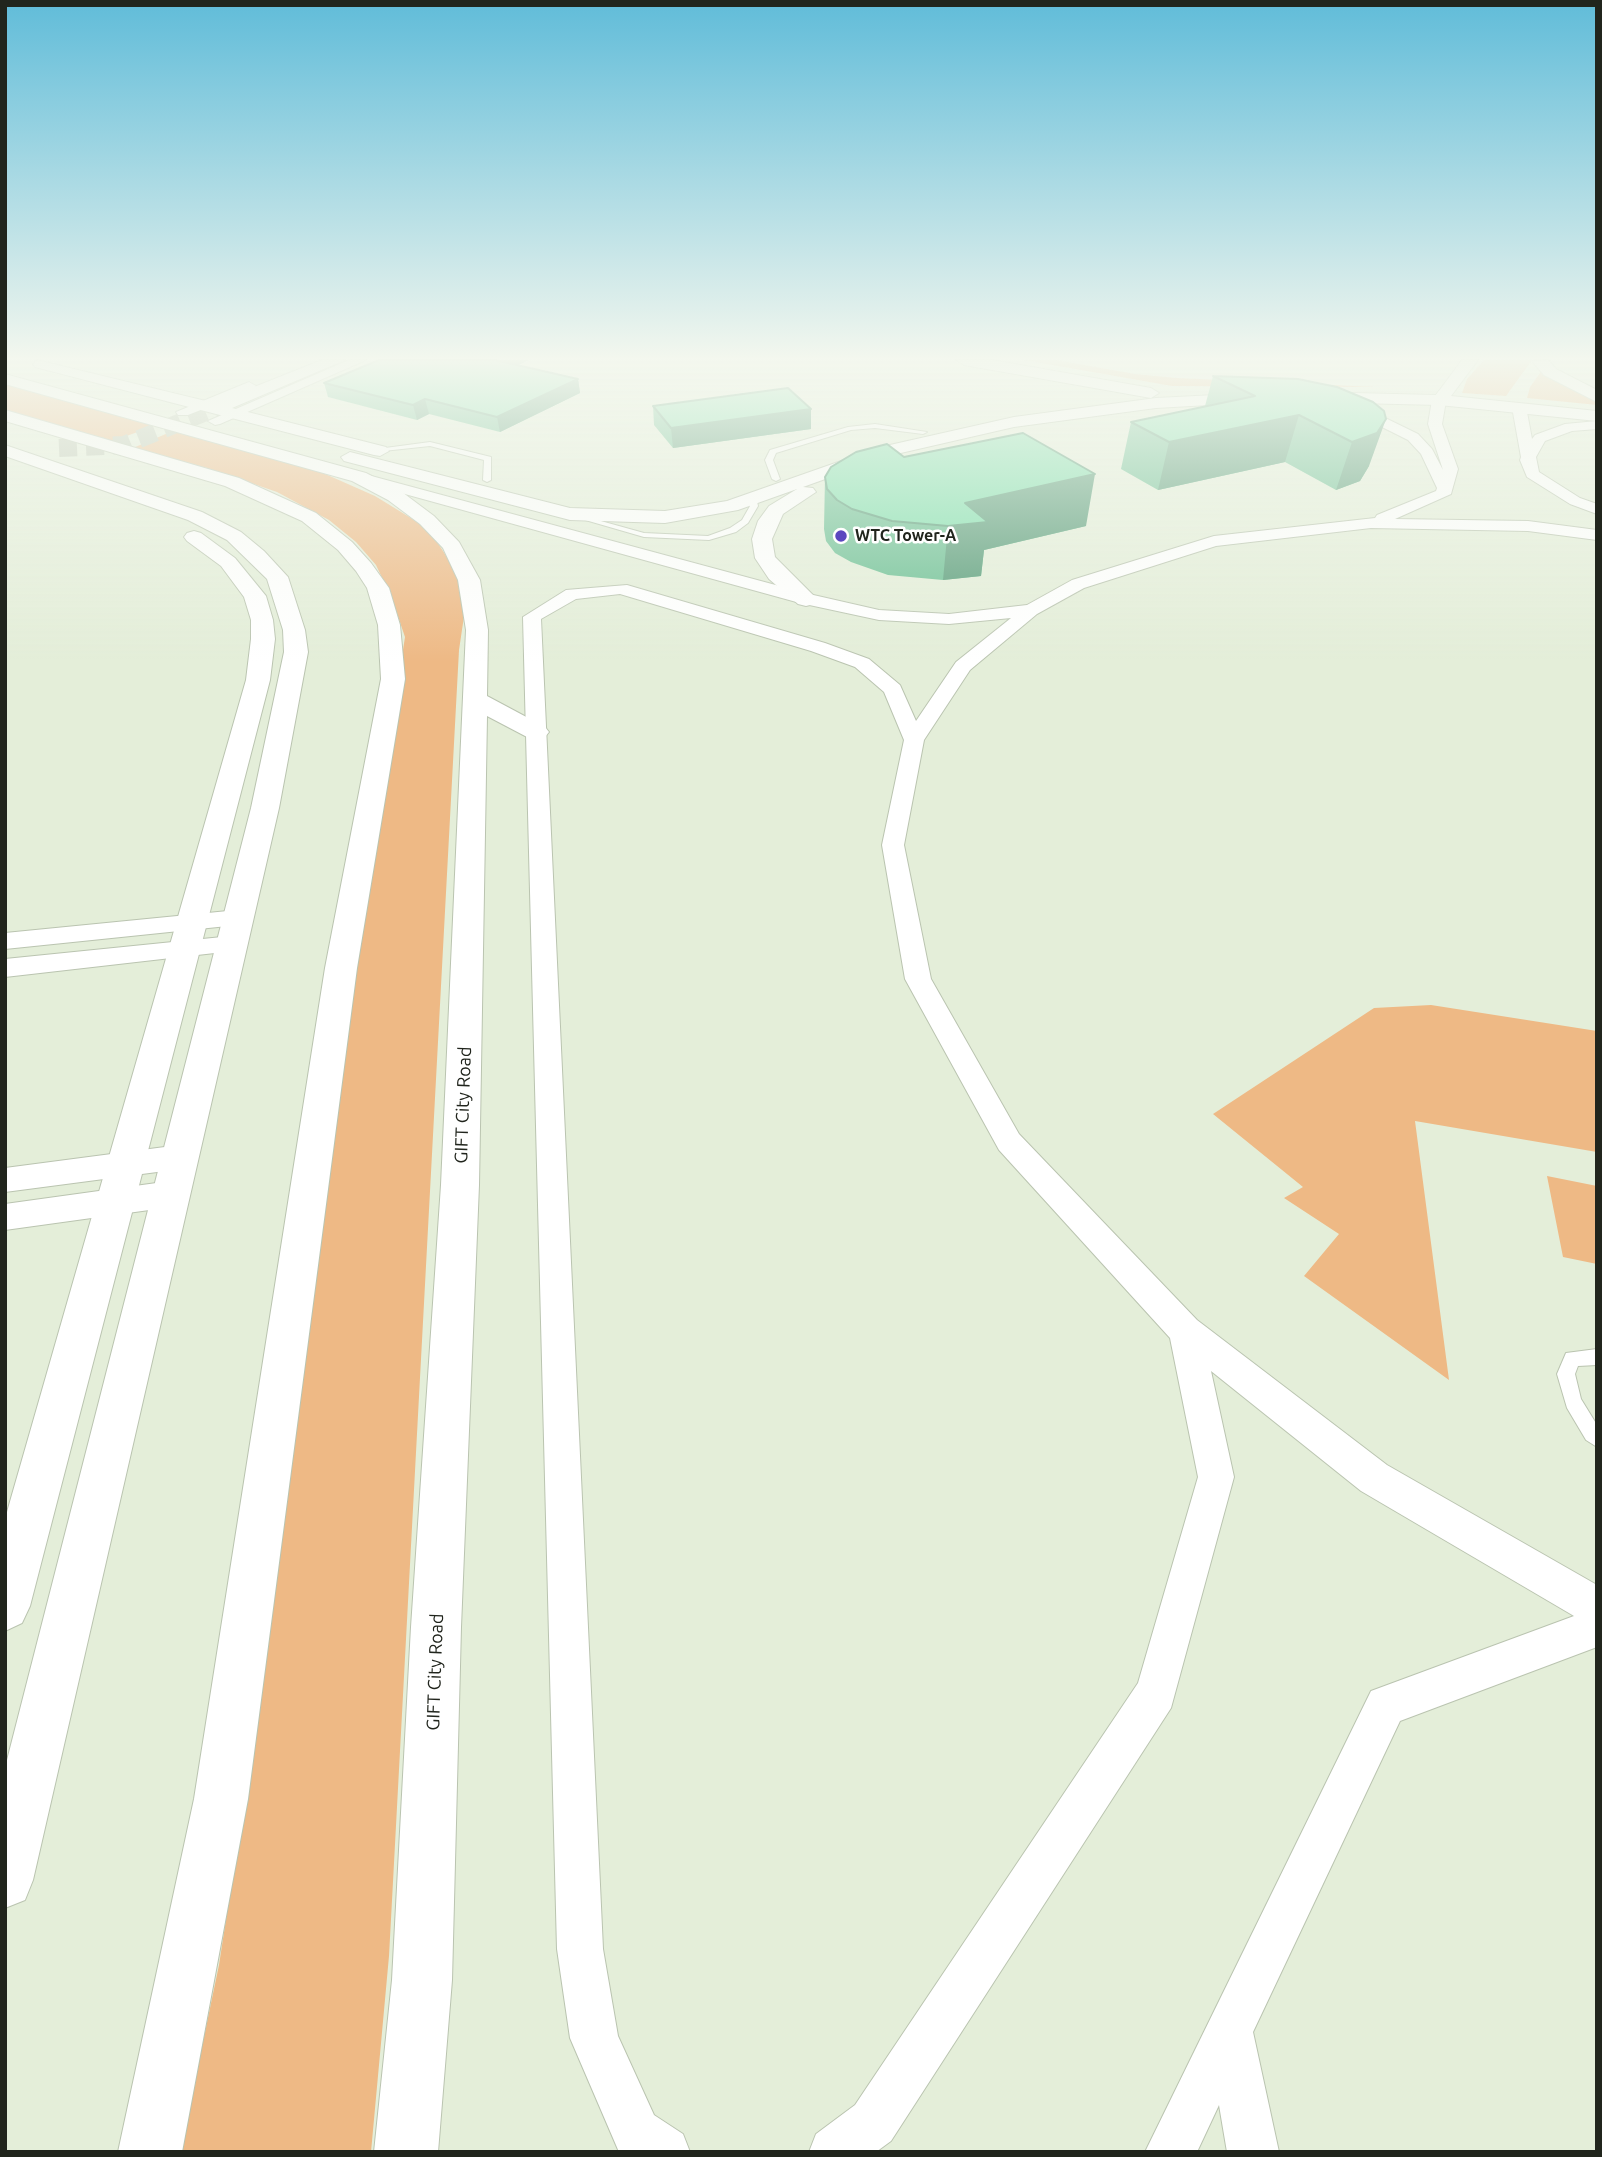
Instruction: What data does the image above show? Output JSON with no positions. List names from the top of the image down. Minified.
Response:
{"streets":{"street":["GIFT City Road"]},"places":["WTC Tower-A"]}
